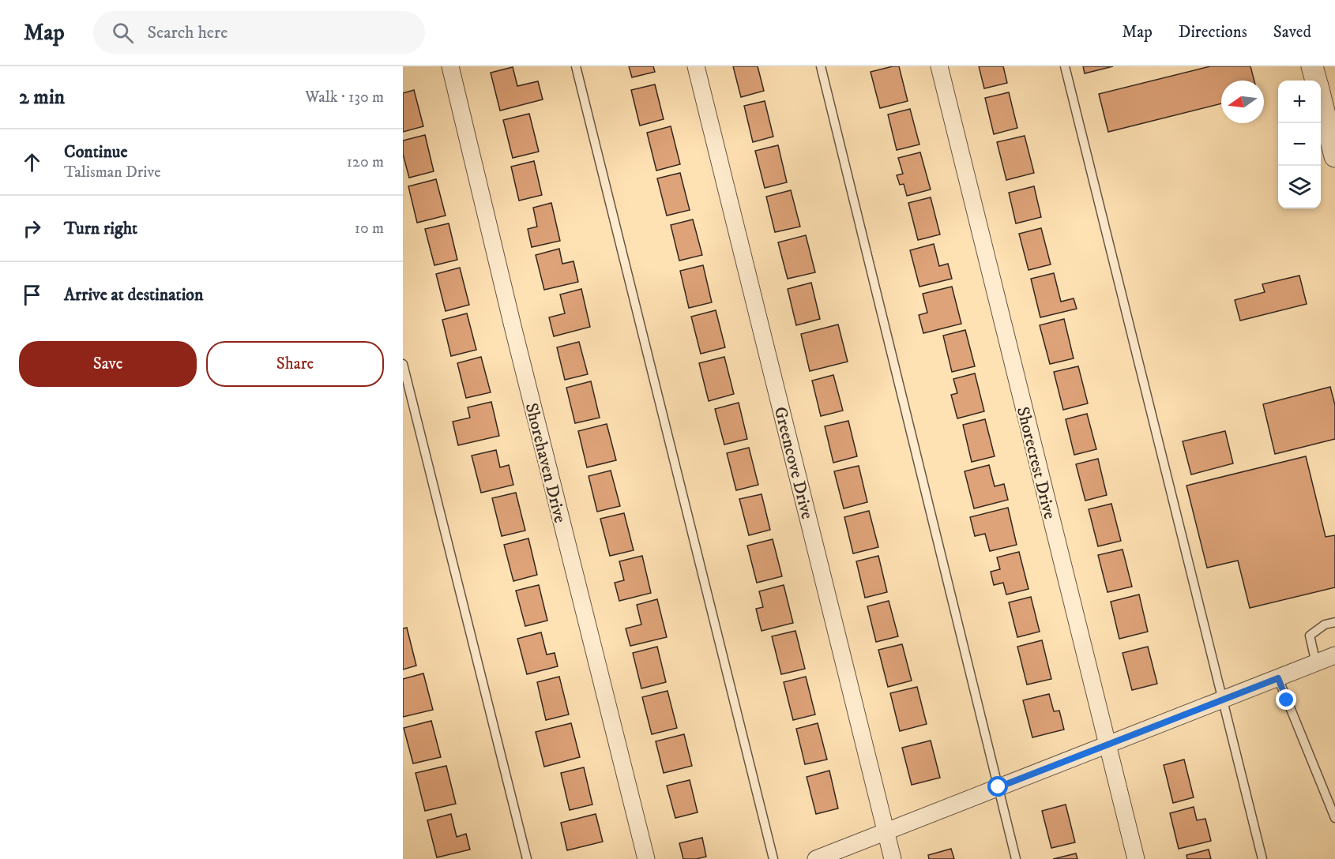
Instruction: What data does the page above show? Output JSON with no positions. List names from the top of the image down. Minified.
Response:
{"streets":{"street":["Shorehaven Drive","Greencove Drive","Shorecrest Drive"]},"north":"left","page":{"header":"Map","search":"Search here","nav":["Map","Directions","Saved"],"heading":["2 min","Walk · 130 m"],"map_buttons":["+","−"],"list":[["Continue","Talisman Drive","120 m"],["Turn right","10 m"],"Arrive at destination"],"buttons":["Save","Share"]}}
